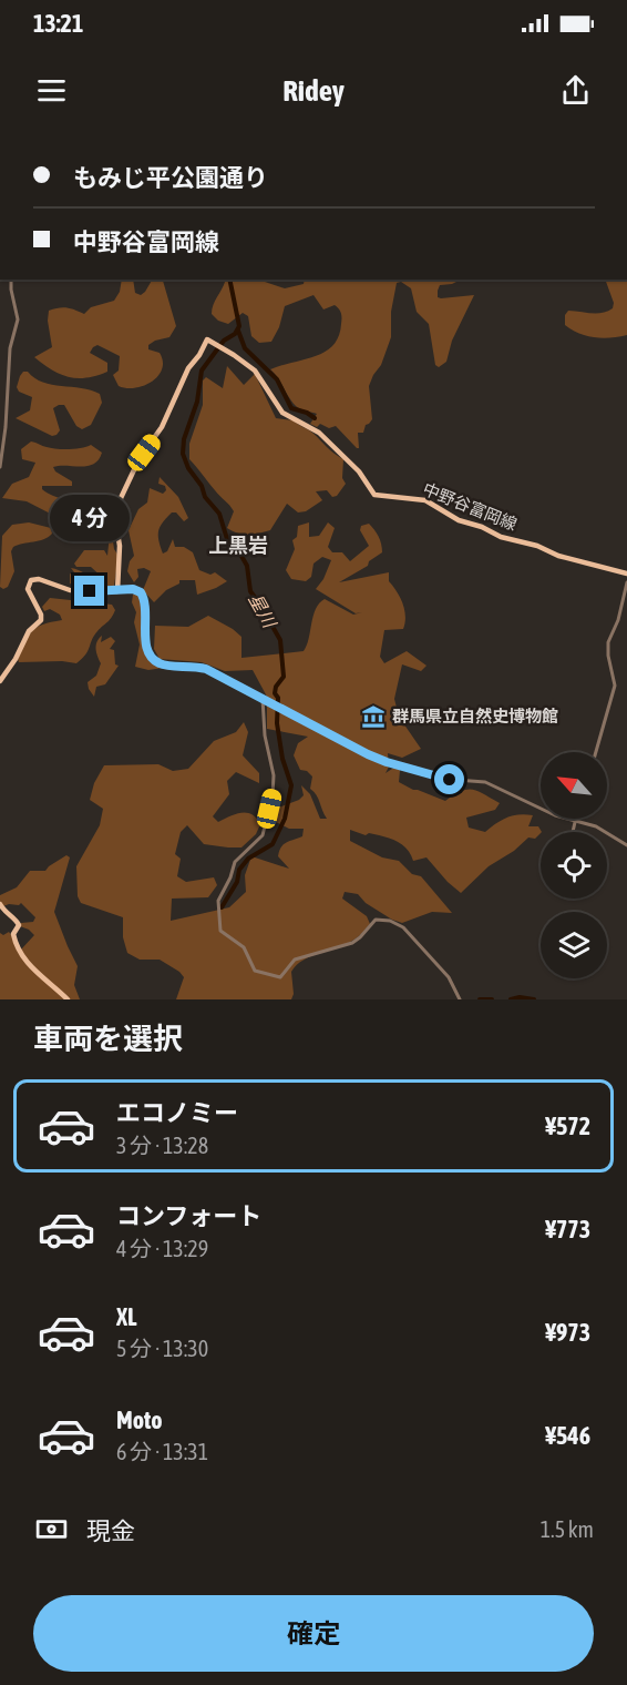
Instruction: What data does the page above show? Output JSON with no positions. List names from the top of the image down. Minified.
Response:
{"streets":{"main road":["中野谷富岡線"]},"districts":["上黒岩"],"water":["星川"],"places":{"museum":["群馬県立自然史博物館"]},"north":"top left","page":{"status":"13:21","header":"Ridey","banner":["もみじ平公園通り","中野谷富岡線"],"bubble":"4 分","heading":"車両を選択","list":[{"name":"エコノミー","note":"3 分 · 13:28","value":"¥572"},{"name":"コンフォート","note":"4 分 · 13:29","value":"¥773"},{"name":"XL","note":"5 分 · 13:30","value":"¥973"},{"name":"Moto","note":"6 分 · 13:31","value":"¥546"}],"pay":["現金","1.5 km"],"buttons":"確定"}}
